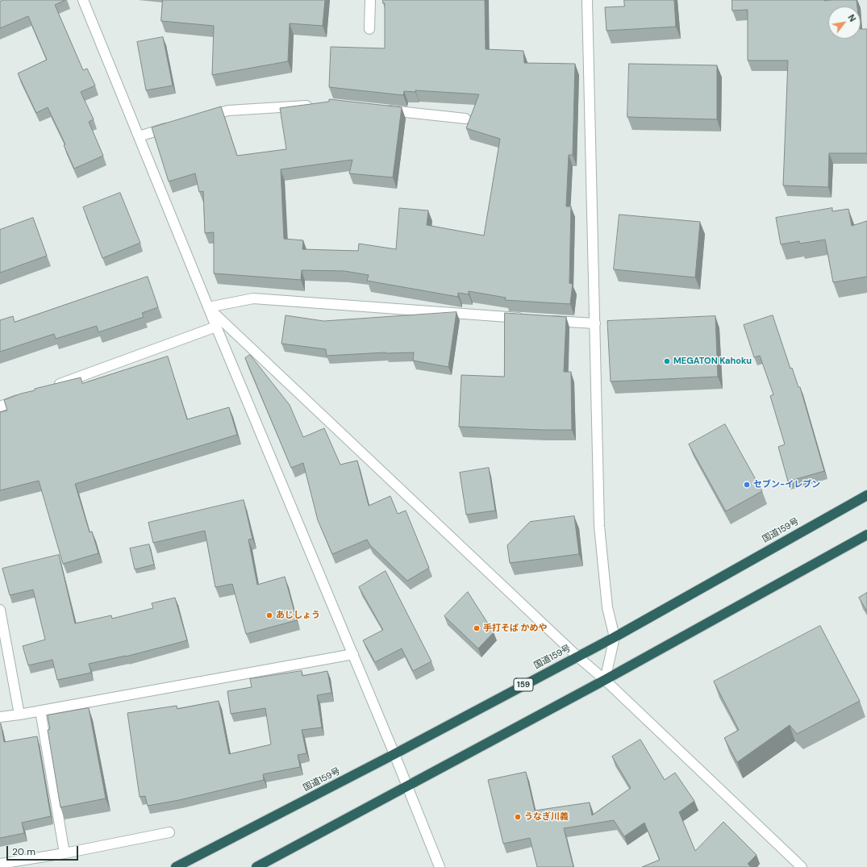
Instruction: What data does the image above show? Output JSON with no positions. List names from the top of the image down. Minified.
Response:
{"streets":{"highway":["国道159号","159"]},"places":["MEGATON Kahoku","セブン-イレブン","あじしょう","手打そば かめや","うなぎ川義"],"scale_bar":"20 m","north":"top right"}
